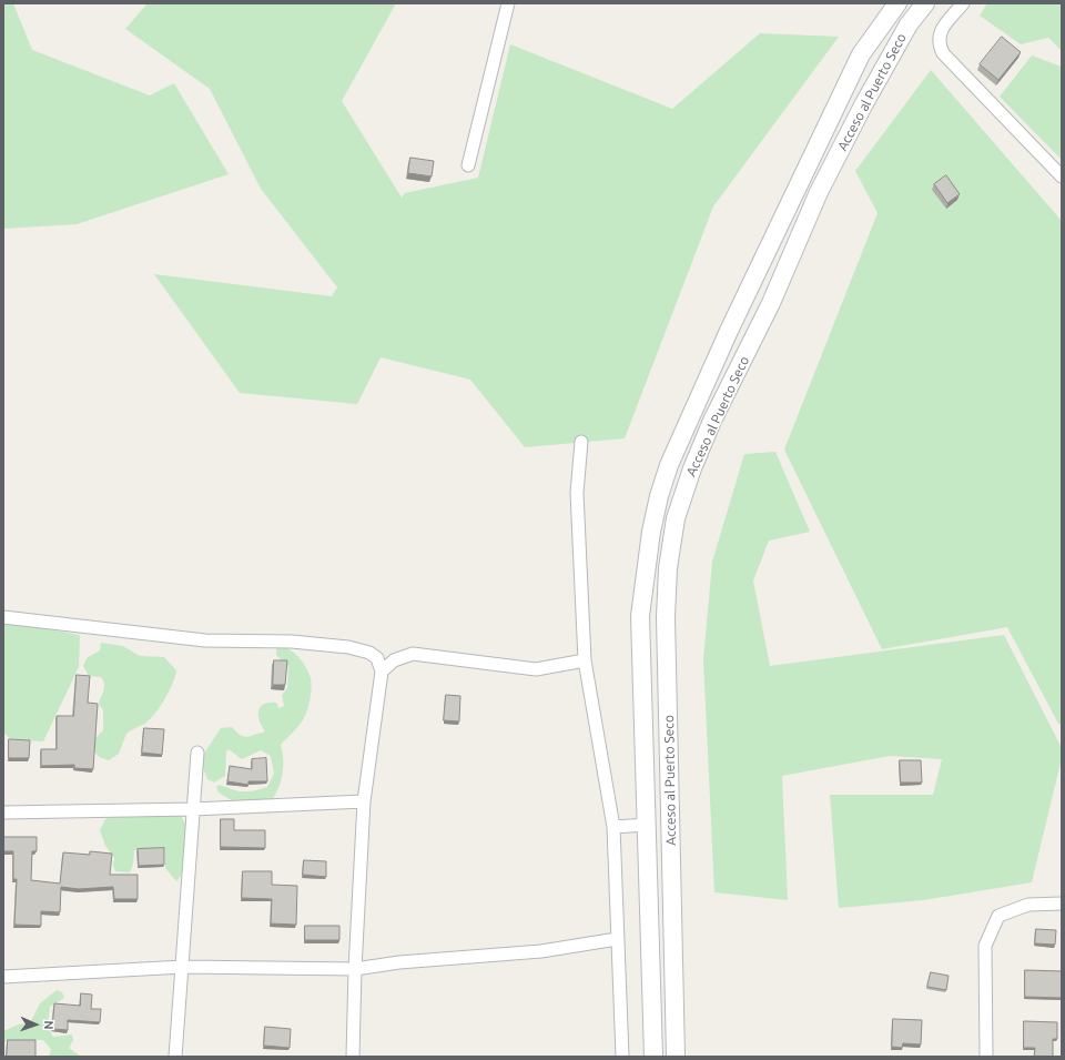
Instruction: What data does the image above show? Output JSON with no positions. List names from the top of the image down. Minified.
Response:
{"streets":{"main road":["Acceso al Puerto Seco"]},"north":"right"}
